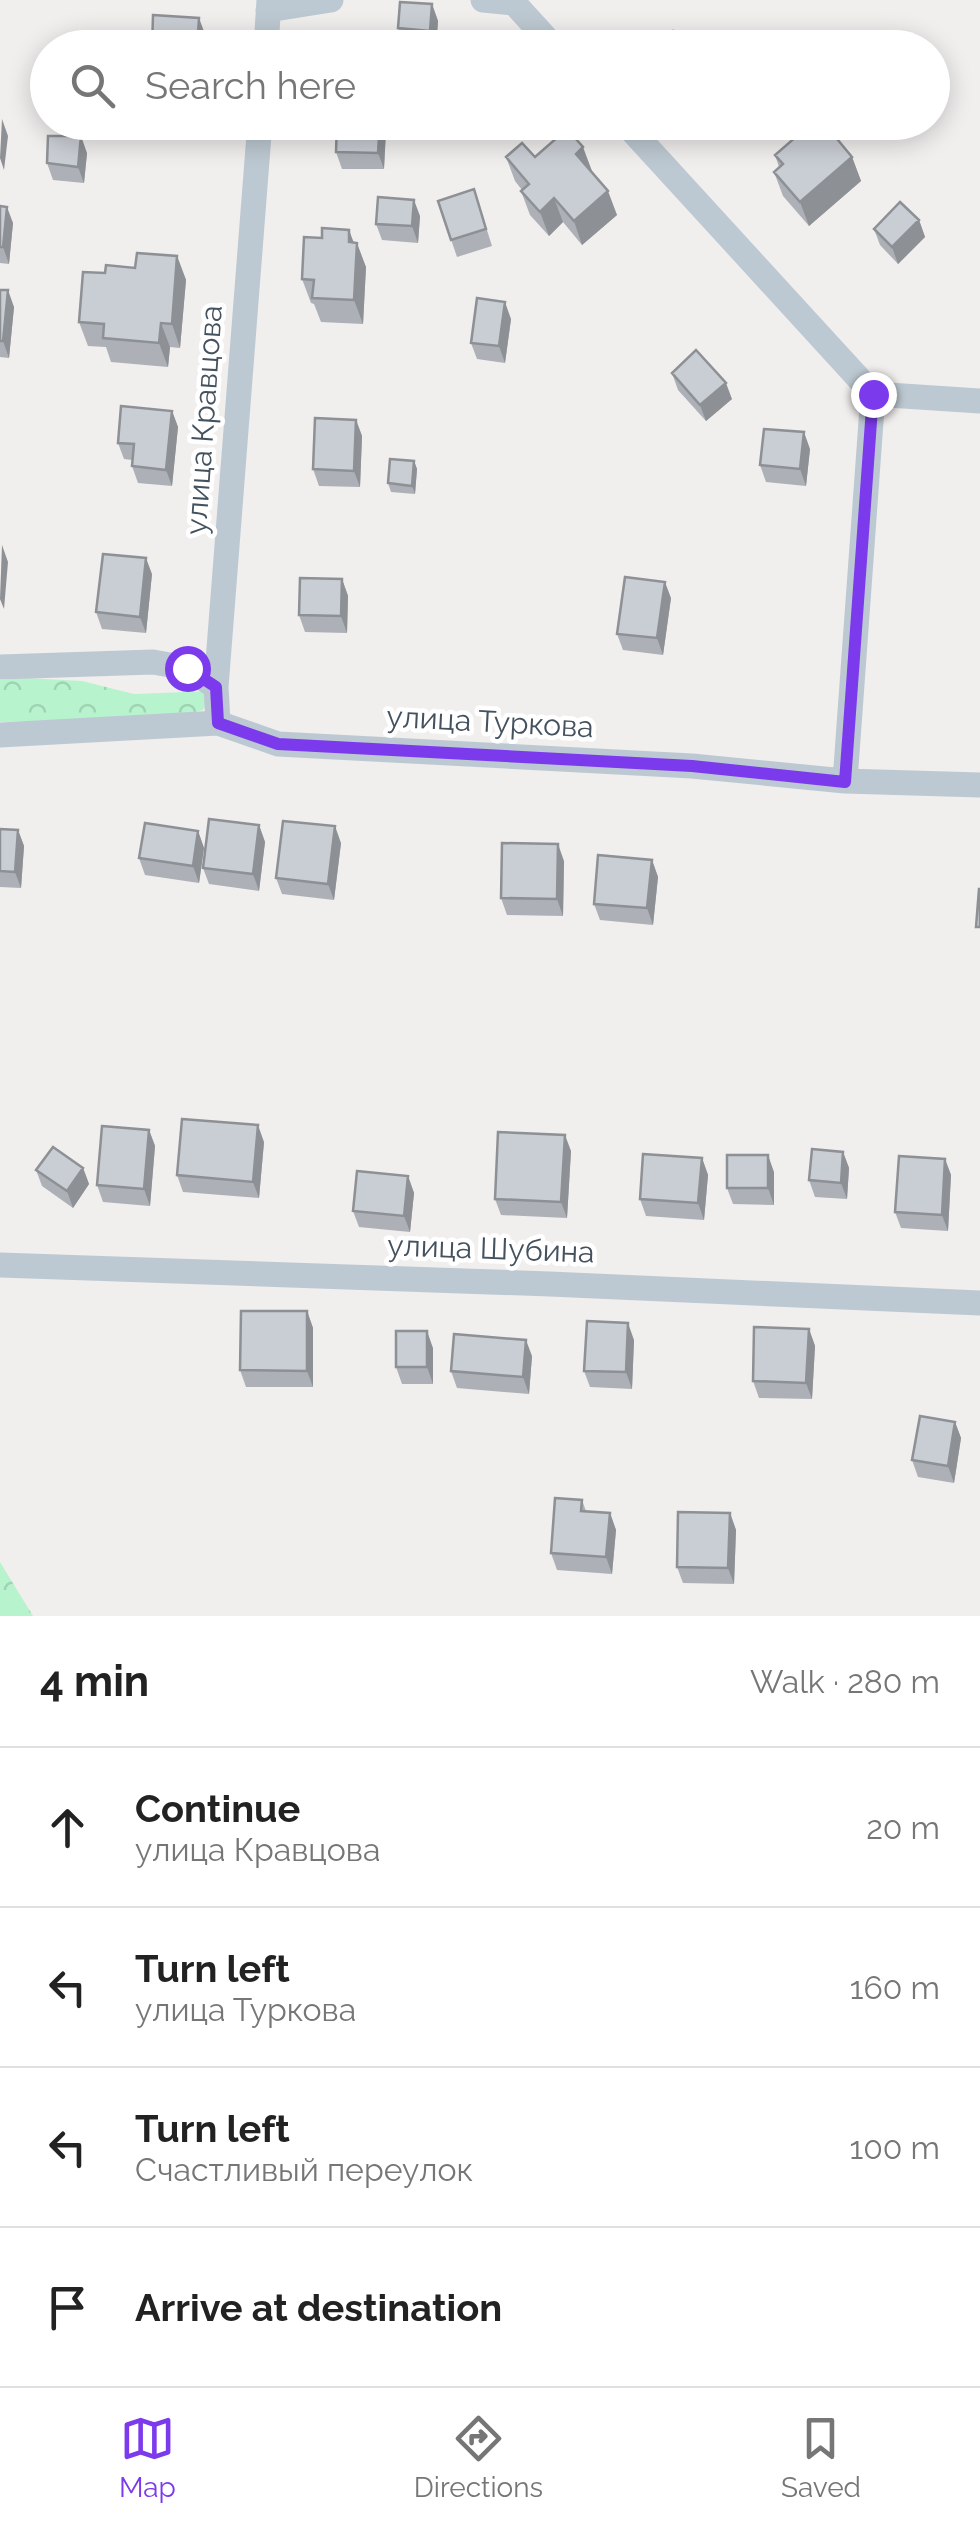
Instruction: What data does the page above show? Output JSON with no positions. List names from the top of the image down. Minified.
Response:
{"streets":{"street":["улица Кравцова","улица Туркова","улица Шубина"]},"crossings":[["улица Кравцова","улица Туркова"]],"page":{"search":"Search here","heading":["4 min","Walk · 280 m"],"list":[["Continue","улица Кравцова","20 m"],["Turn left","улица Туркова","160 m"],["Turn left","Счастливый переулок","100 m"],"Arrive at destination"],"nav":["Map","Directions","Saved"]}}
